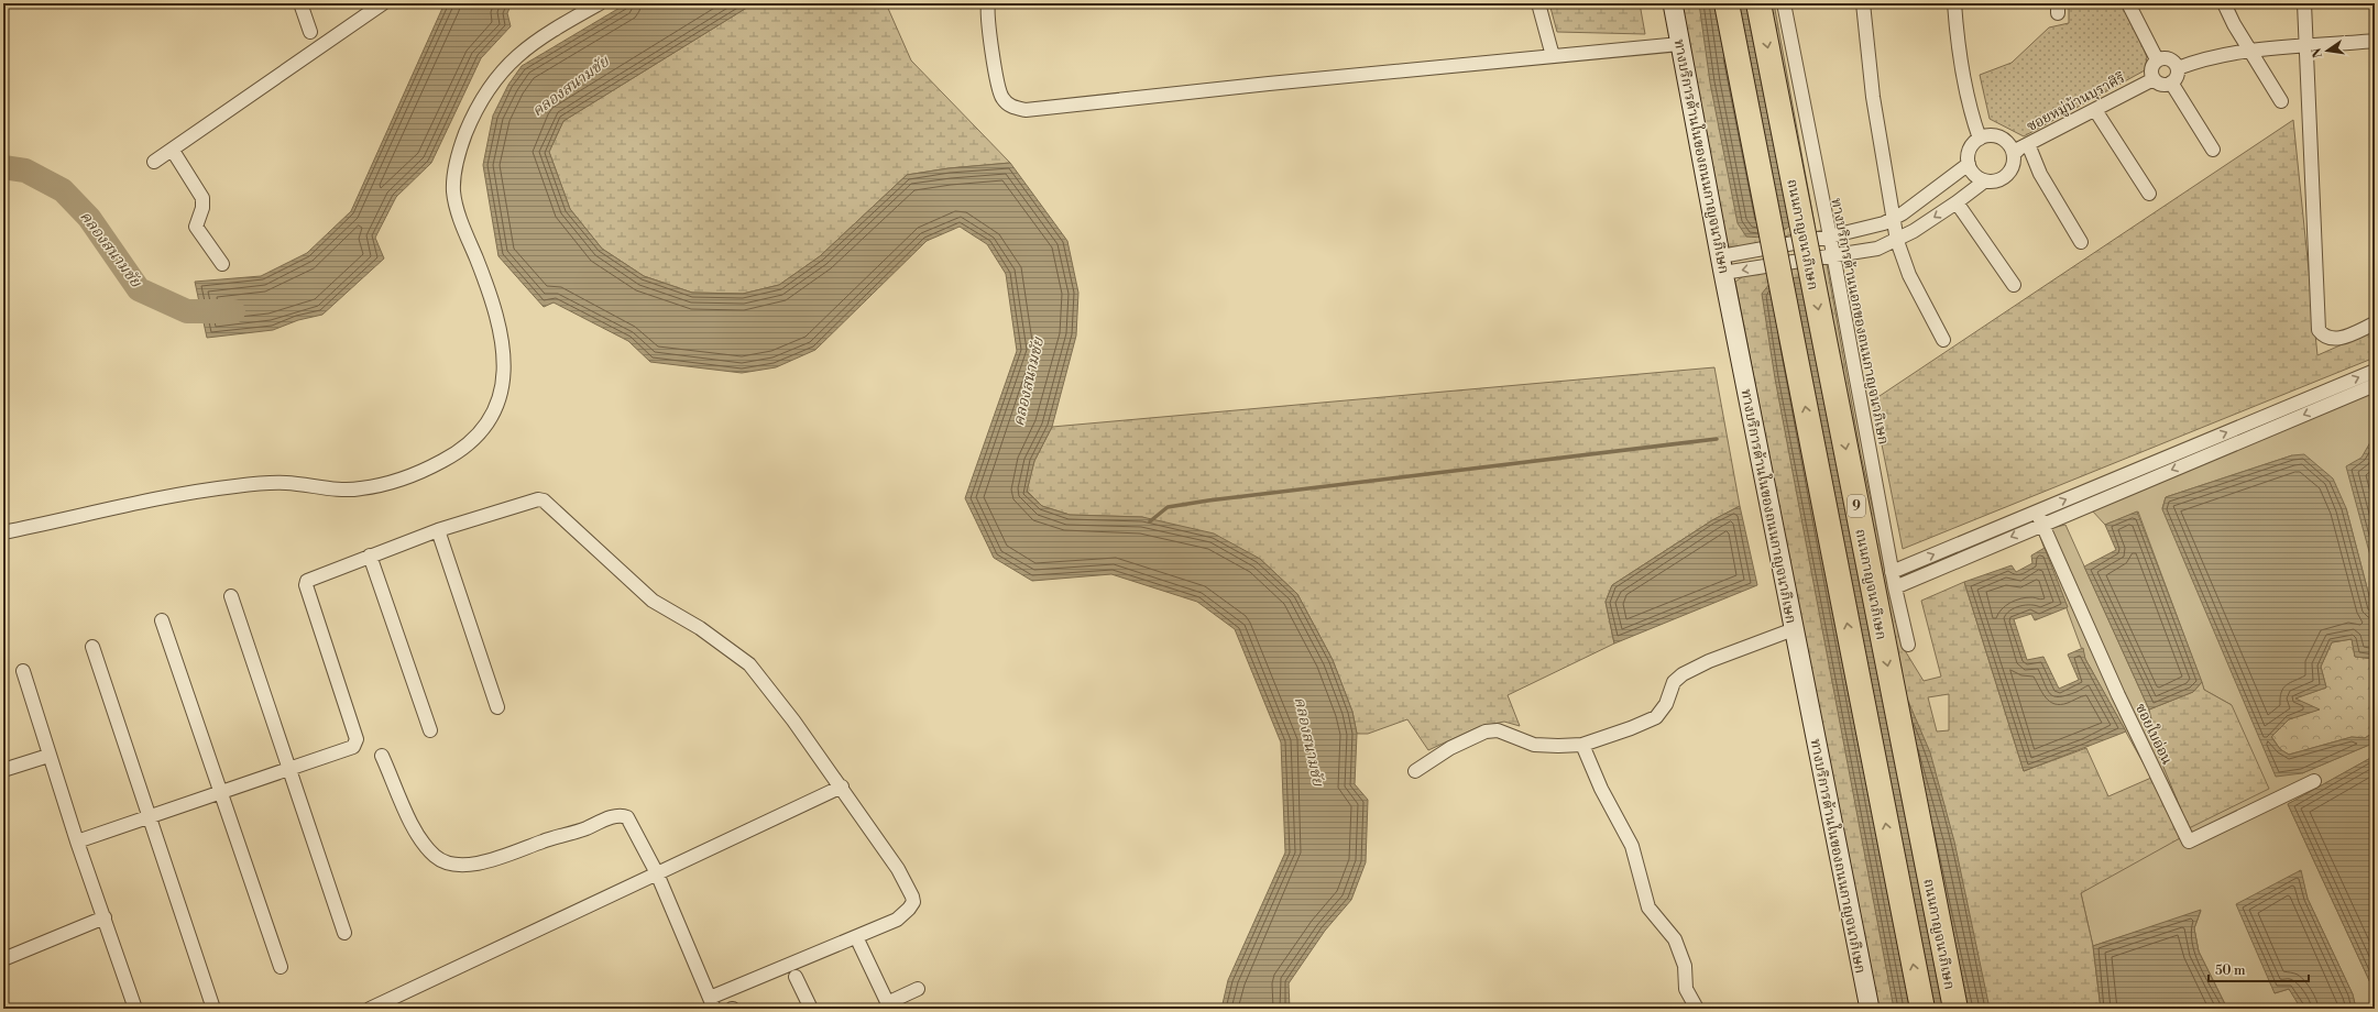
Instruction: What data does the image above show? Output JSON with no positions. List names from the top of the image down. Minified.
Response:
{"streets":{"highway":["ถนนกาญจนาภิเษก","9"],"main road":["ทางบริการด้านในของถนนกาญจนาภิเษก"],"street":["ซอยหมู่บ้านบุราศิริ","ทางบริการด้านนอกของถนนกาญจนาภิเษก","ซอยใบอ่อน"]},"water":["คลองสนามชัย"],"scale_bar":"50 m","north":"left"}
